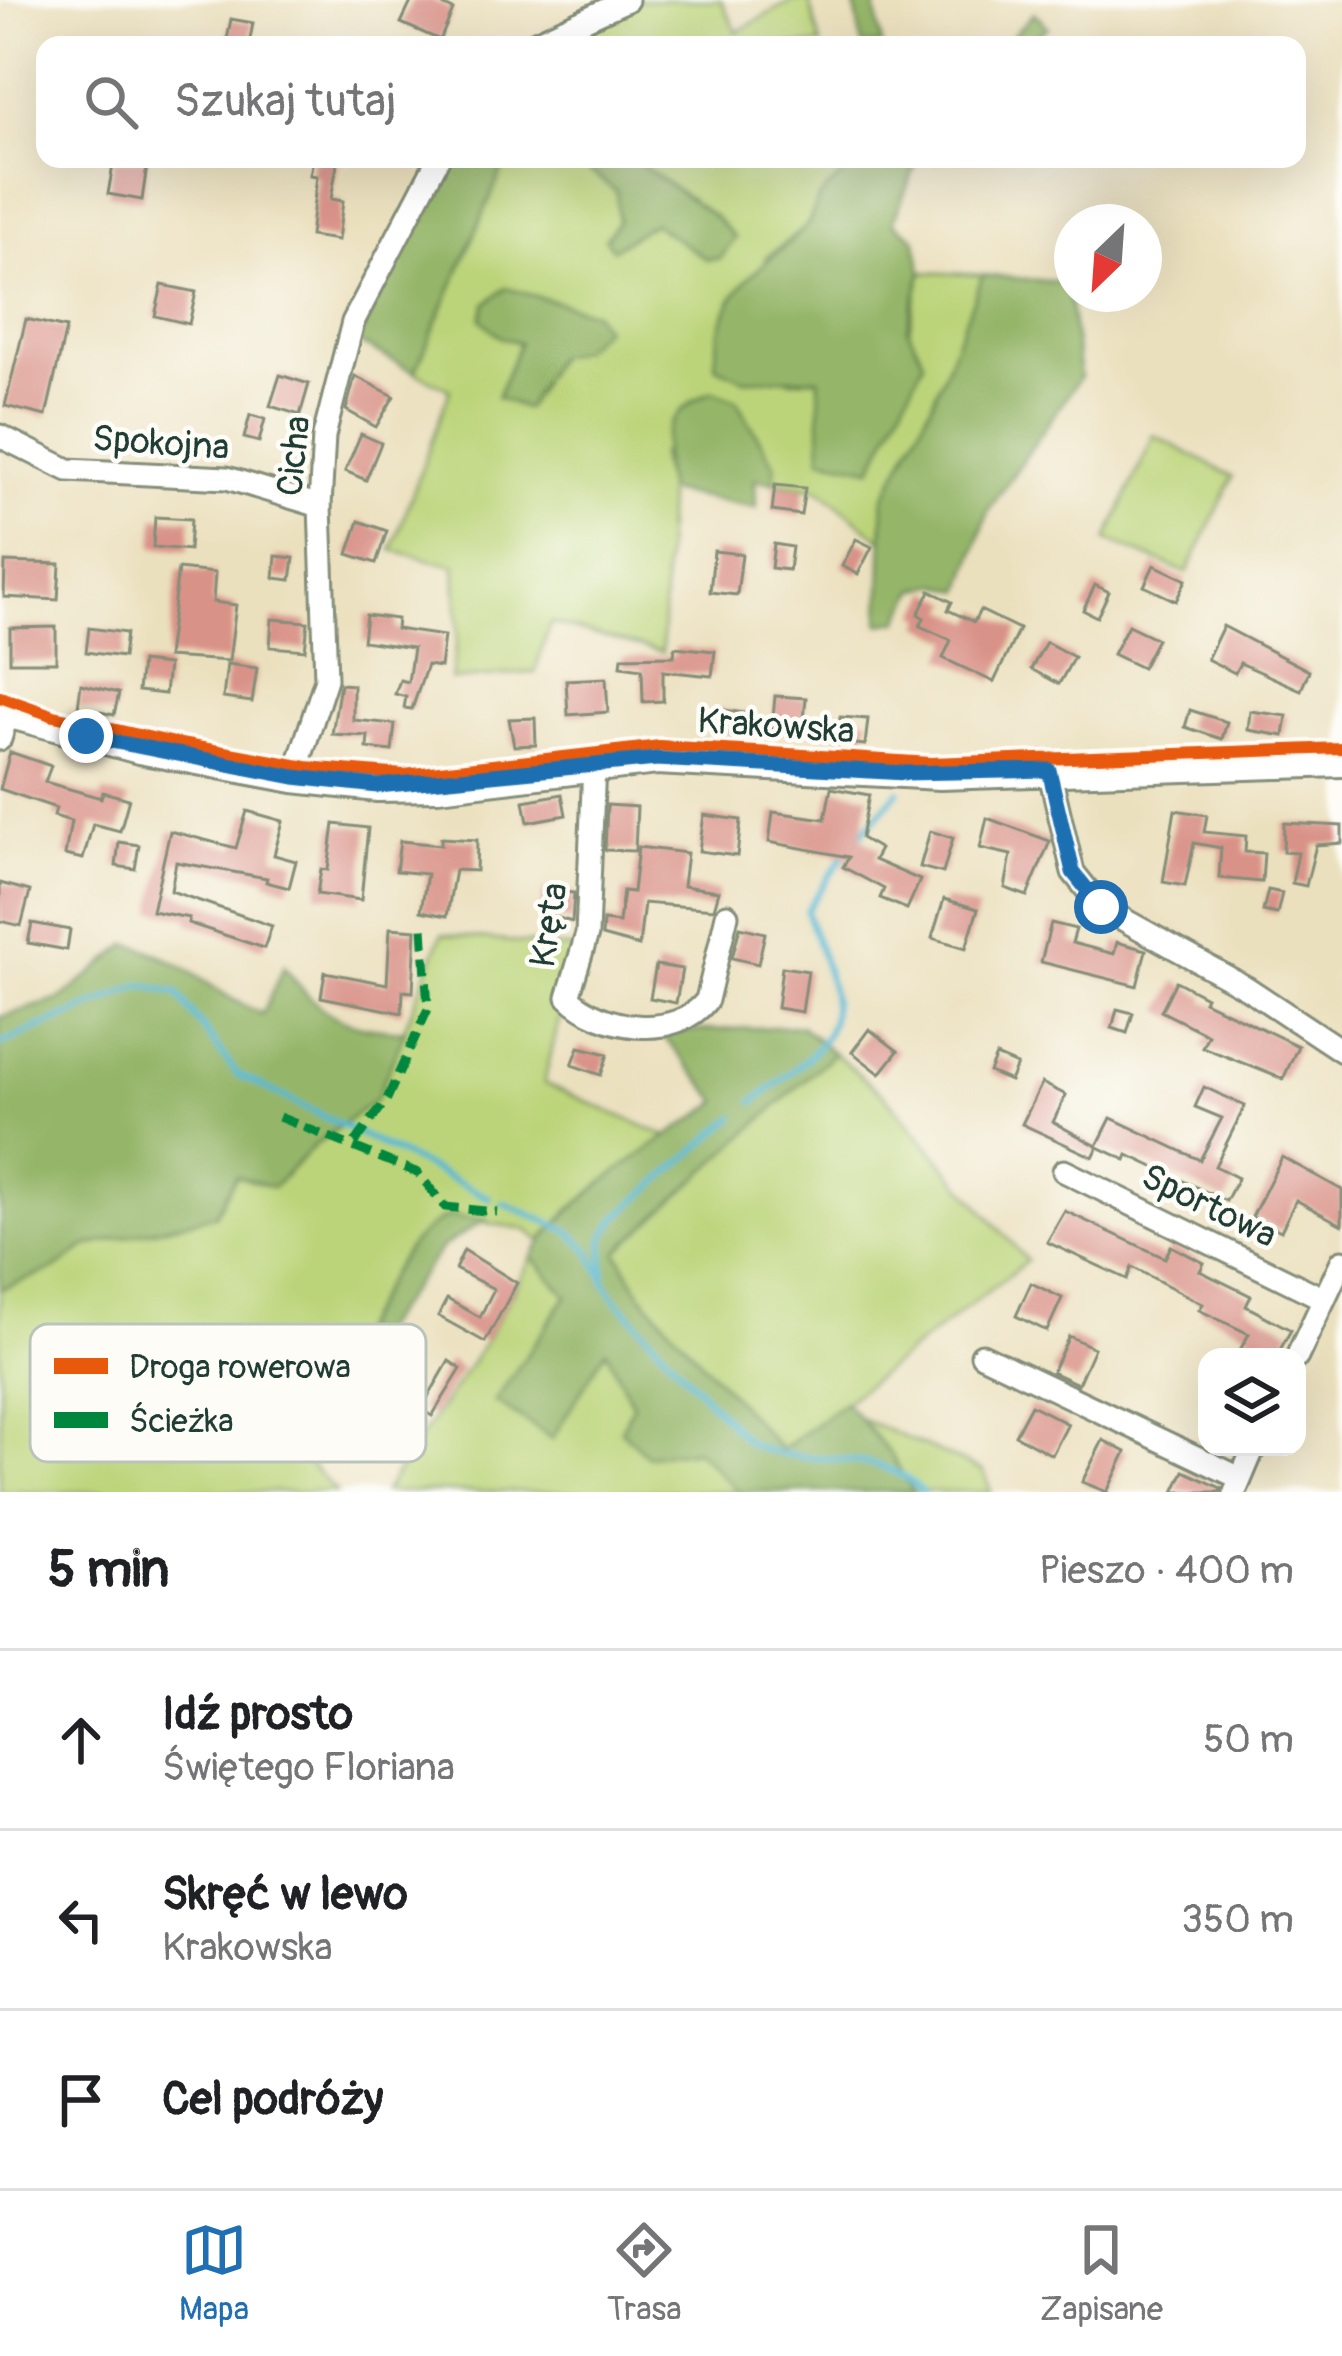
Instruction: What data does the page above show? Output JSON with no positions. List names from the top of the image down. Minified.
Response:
{"streets":{"street":["Spokojna","Cicha","Krakowska","Kręta","Sportowa"]},"crossings":[["Spokojna","Cicha"],["Cicha","Krakowska"],["Krakowska","Kręta"]],"legend":["Droga rowerowa","Ścieżka"],"north":"bottom left","page":{"search":"Szukaj tutaj","heading":["5 min","Pieszo · 400 m"],"list":[["Idź prosto","Świętego Floriana","50 m"],["Skręć w lewo","Krakowska","350 m"],"Cel podróży"],"nav":["Mapa","Trasa","Zapisane"]}}
